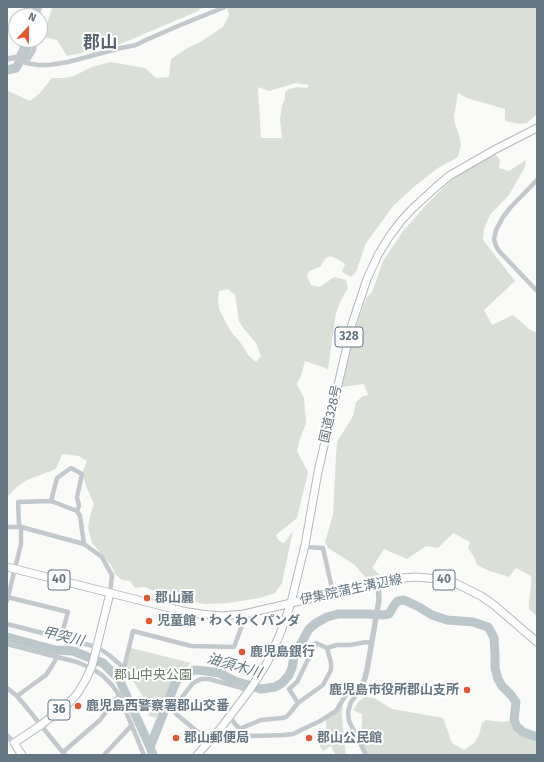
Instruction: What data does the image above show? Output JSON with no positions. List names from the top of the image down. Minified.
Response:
{"streets":{"main road":["328","国道328号","40","伊集院蒲生溝辺線","36"]},"crossings":[["国道328号","伊集院蒲生溝辺線"],["伊集院蒲生溝辺線","36"]],"districts":["郡山"],"water":["甲突川","油須木川"],"parks":["郡山中央公園"],"places":["郡山麓","児童館・わくわくパンダ","鹿児島銀行","鹿児島市役所郡山支所","鹿児島西警察署郡山交番","郡山郵便局","郡山公民館"],"north":"top"}
